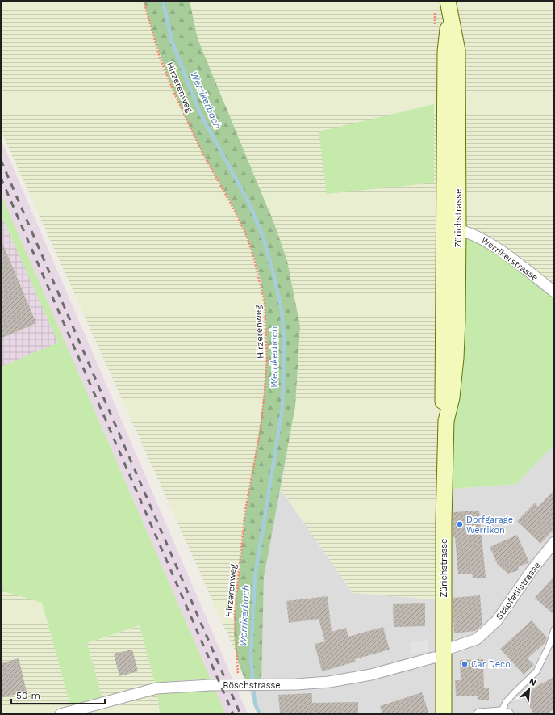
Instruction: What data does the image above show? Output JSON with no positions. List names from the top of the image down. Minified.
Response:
{"streets":{"main road":["Zürichstrasse"],"street":["Werrikerstrasse","Stäpfetlistrasse","Böschstrasse"],"path":["Hirzerenweg"]},"crossings":[["Hirzerenweg","Böschstrasse"],["Zürichstrasse","Werrikerstrasse"],["Zürichstrasse","Stäpfetlistrasse"],["Zürichstrasse","Böschstrasse"],["Stäpfetlistrasse","Böschstrasse"]],"water":["Werrikerbach"],"places":["Dorfgarage Werrikon","Car Deco"],"scale_bar":"50 m","north":"top right"}
